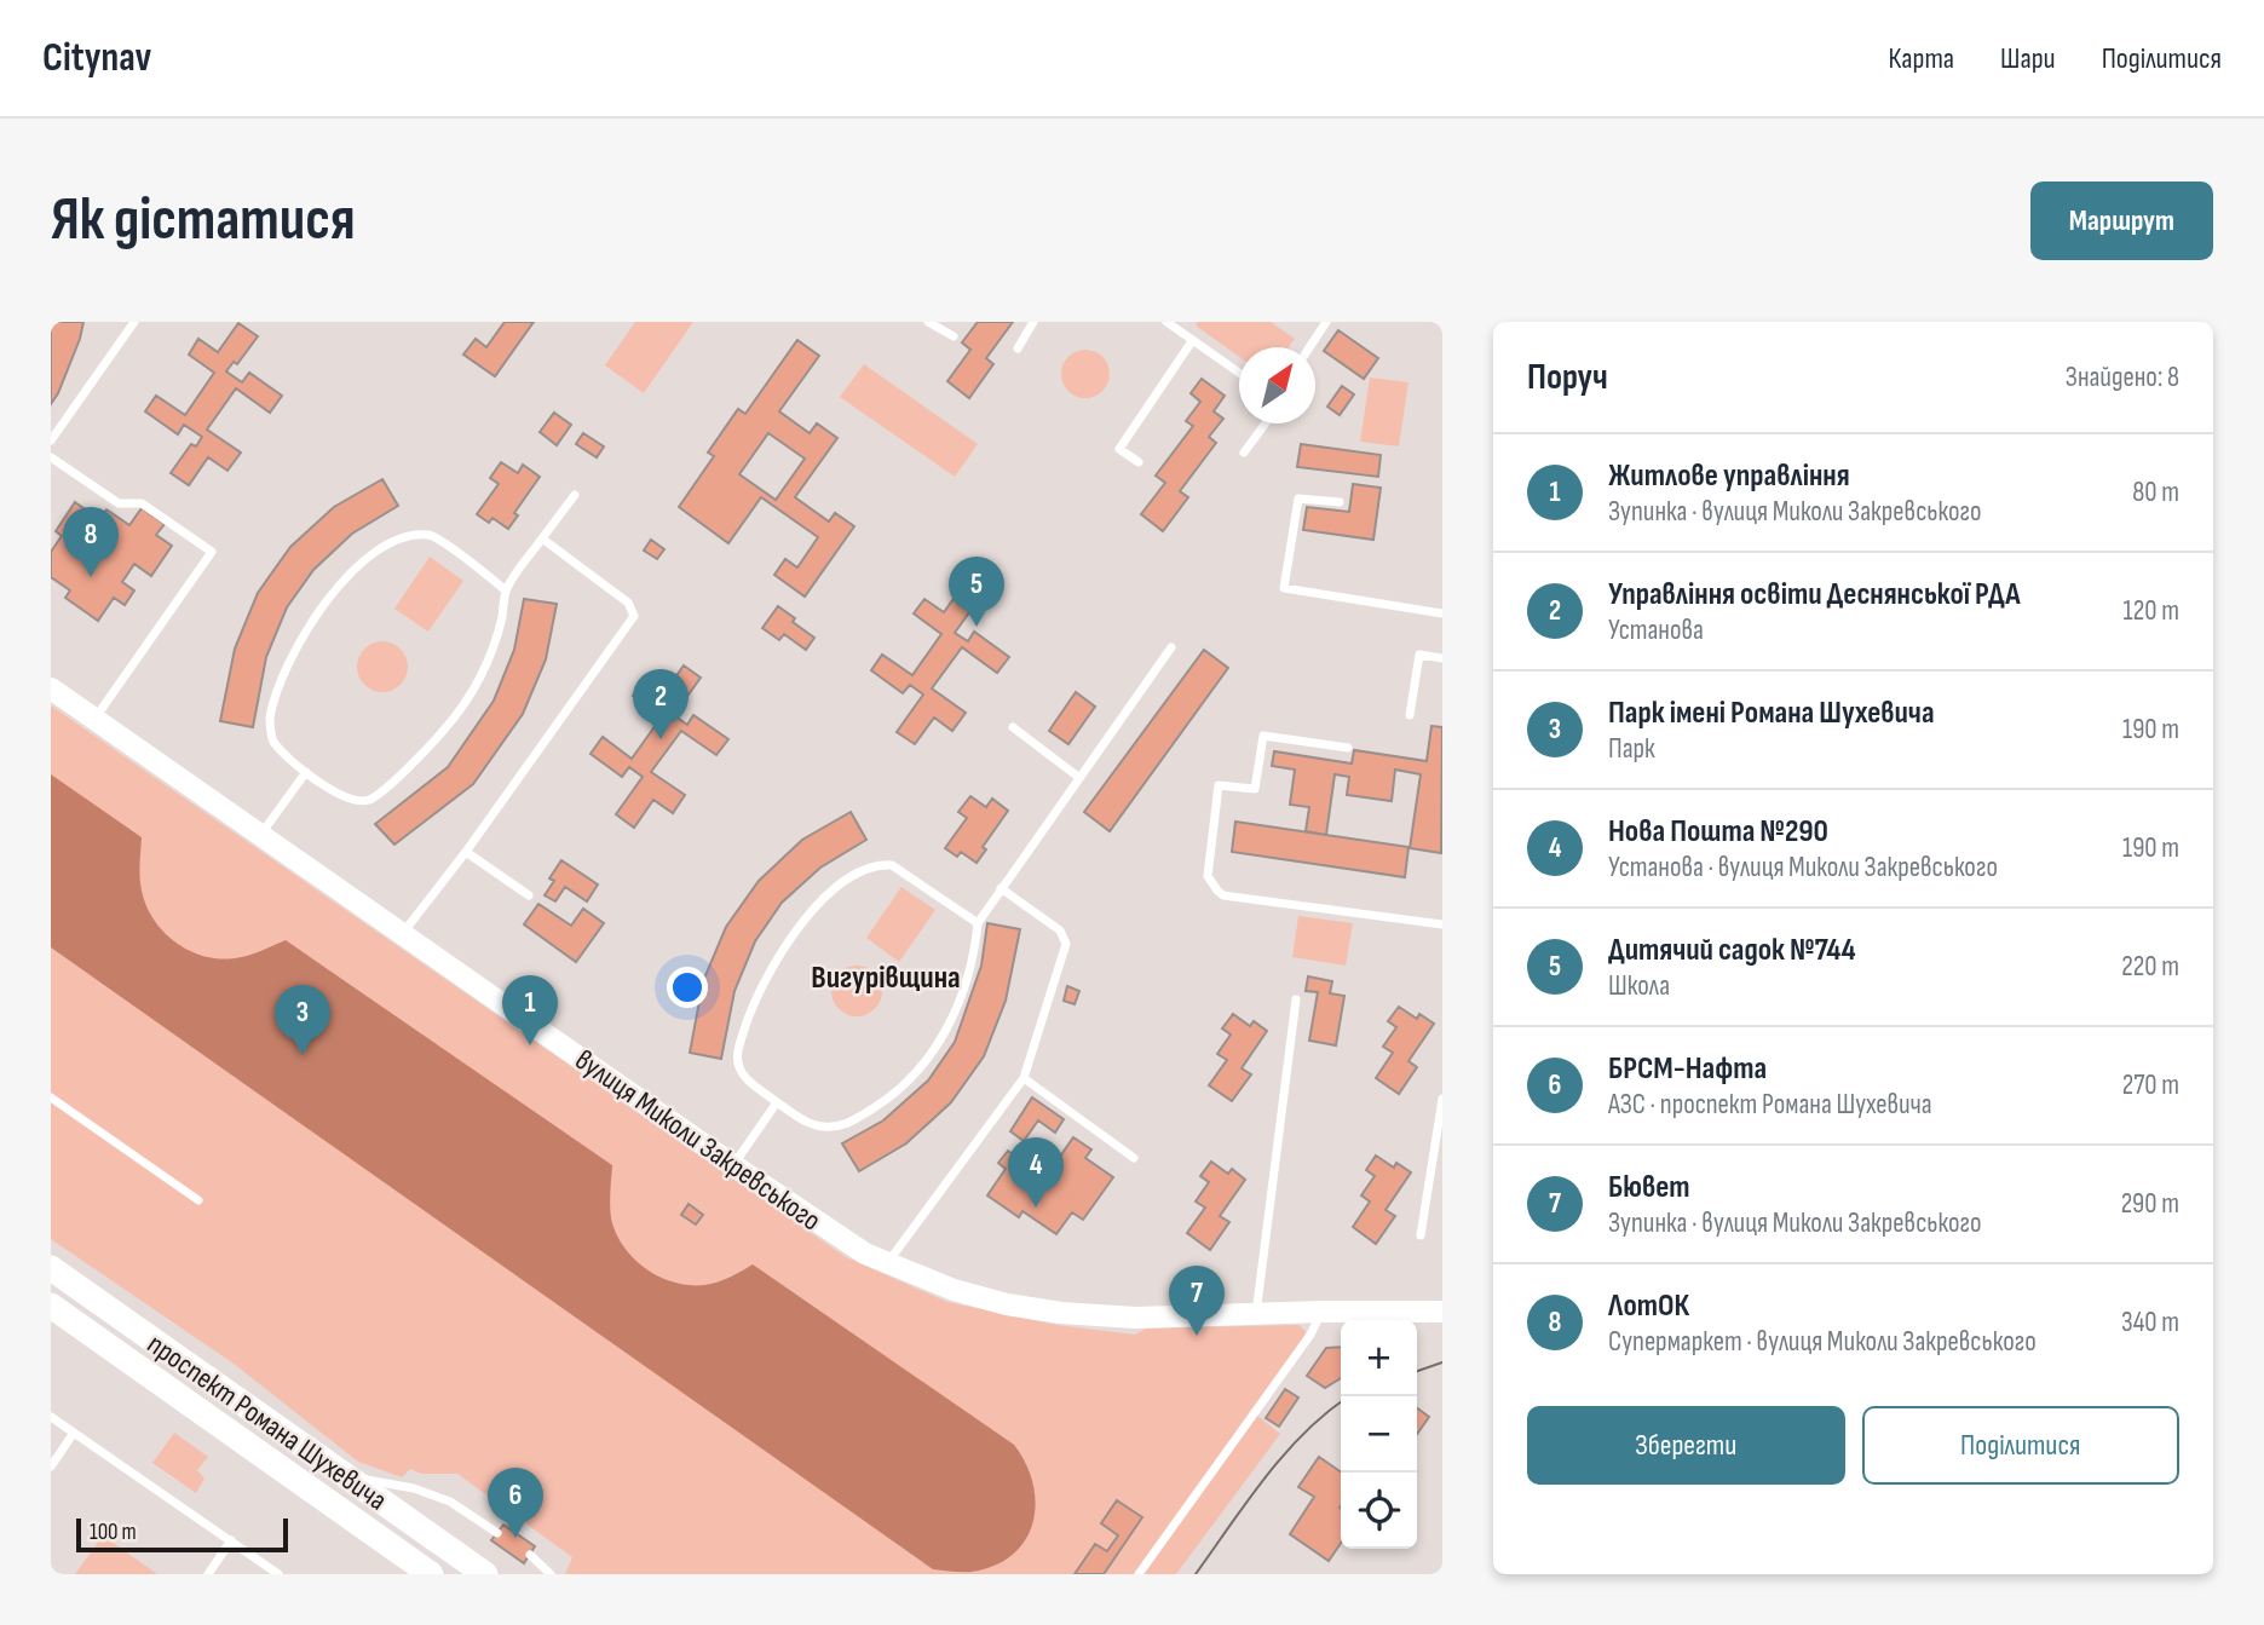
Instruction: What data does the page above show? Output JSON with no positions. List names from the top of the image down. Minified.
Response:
{"streets":{"main road":["проспект Романа Шухевича"],"street":["вулиця Миколи Закревського"]},"districts":["Вигурівщина"],"scale_bar":"100 m","north":"top right","page":{"header":"Citynav","nav":["Карта","Шари","Поділитися"],"buttons":["Маршрут",["Зберегти","Поділитися"]],"title":"Як дістатися","heading":["Поруч","Знайдено: 8"],"list":[{"mark":"1","name":"Житлове управління","note":"Зупинка · вулиця Миколи Закревського","value":"80 m"},{"mark":"2","name":"Управління освіти Деснянської РДА","note":"Установа","value":"120 m"},{"mark":"3","name":"Парк імені Романа Шухевича","note":"Парк","value":"190 m"},{"mark":"4","name":"Нова Пошта №290","note":"Установа · вулиця Миколи Закревського","value":"190 m"},{"mark":"5","name":"Дитячий садок №744","note":"Школа","value":"220 m"},{"mark":"6","name":"БРСМ-Нафта","note":"АЗС · проспект Романа Шухевича","value":"270 m"},{"mark":"7","name":"Бювет","note":"Зупинка · вулиця Миколи Закревського","value":"290 m"},{"mark":"8","name":"ЛотОК","note":"Супермаркет · вулиця Миколи Закревського","value":"340 m"}],"pins":["8","5","2","1","3","4","7","6"],"map_buttons":["+","−"],"scale":"100 m"}}
